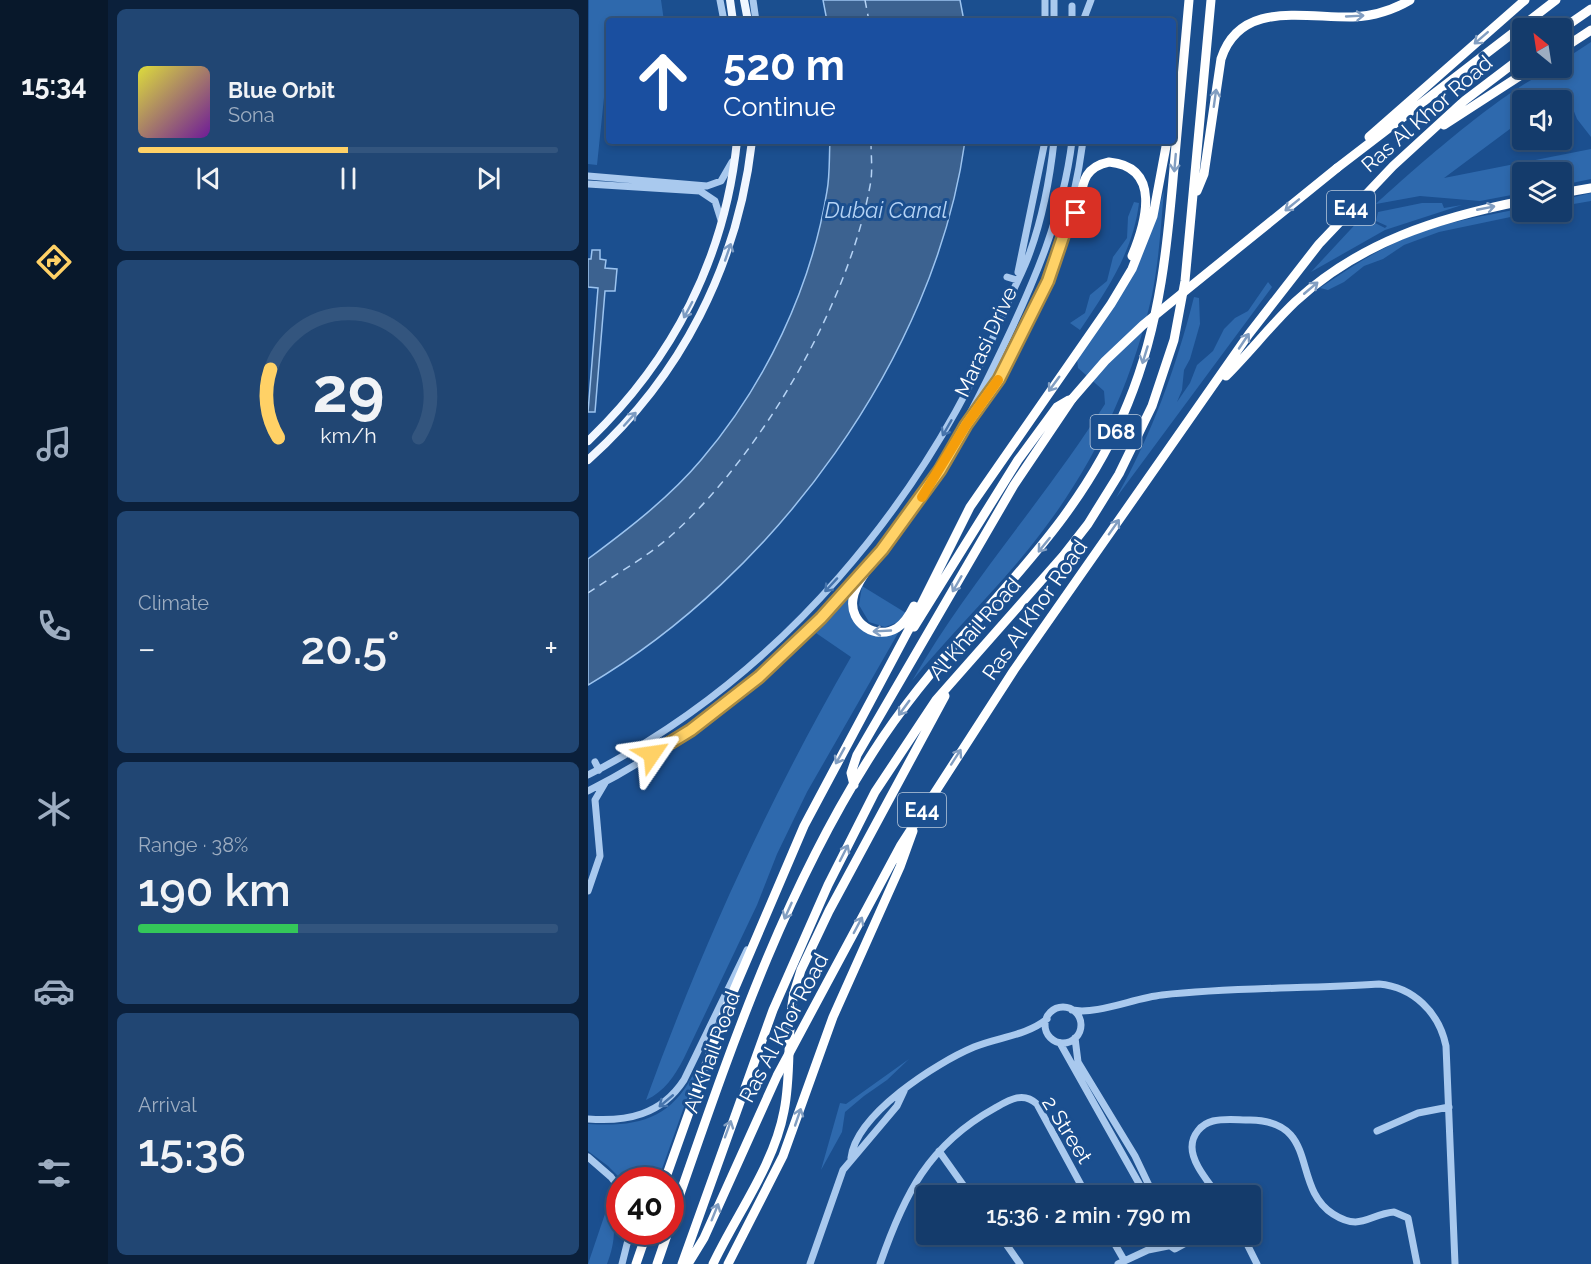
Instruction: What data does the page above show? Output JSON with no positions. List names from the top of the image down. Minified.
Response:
{"streets":{"highway":["Ras Al Khor Road","E44","D68","Al Khail Road"],"street":["Marasi Drive","2 Street"]},"crossings":[["Ras Al Khor Road","Al Khail Road"]],"water":["Dubai Canal"],"north":"top left","page":{"tabs":"15:34","turn":["520 m","Continue"],"song":["Blue Orbit","Sona"],"tile":["Climate",["Range · 38%","190 km"],["Arrival","15:36"]],"heat":["−","20.5°","+"],"limit":"40","trip":"15:36 · 2 min · 790 m","gauge":["29","km/h"]}}
